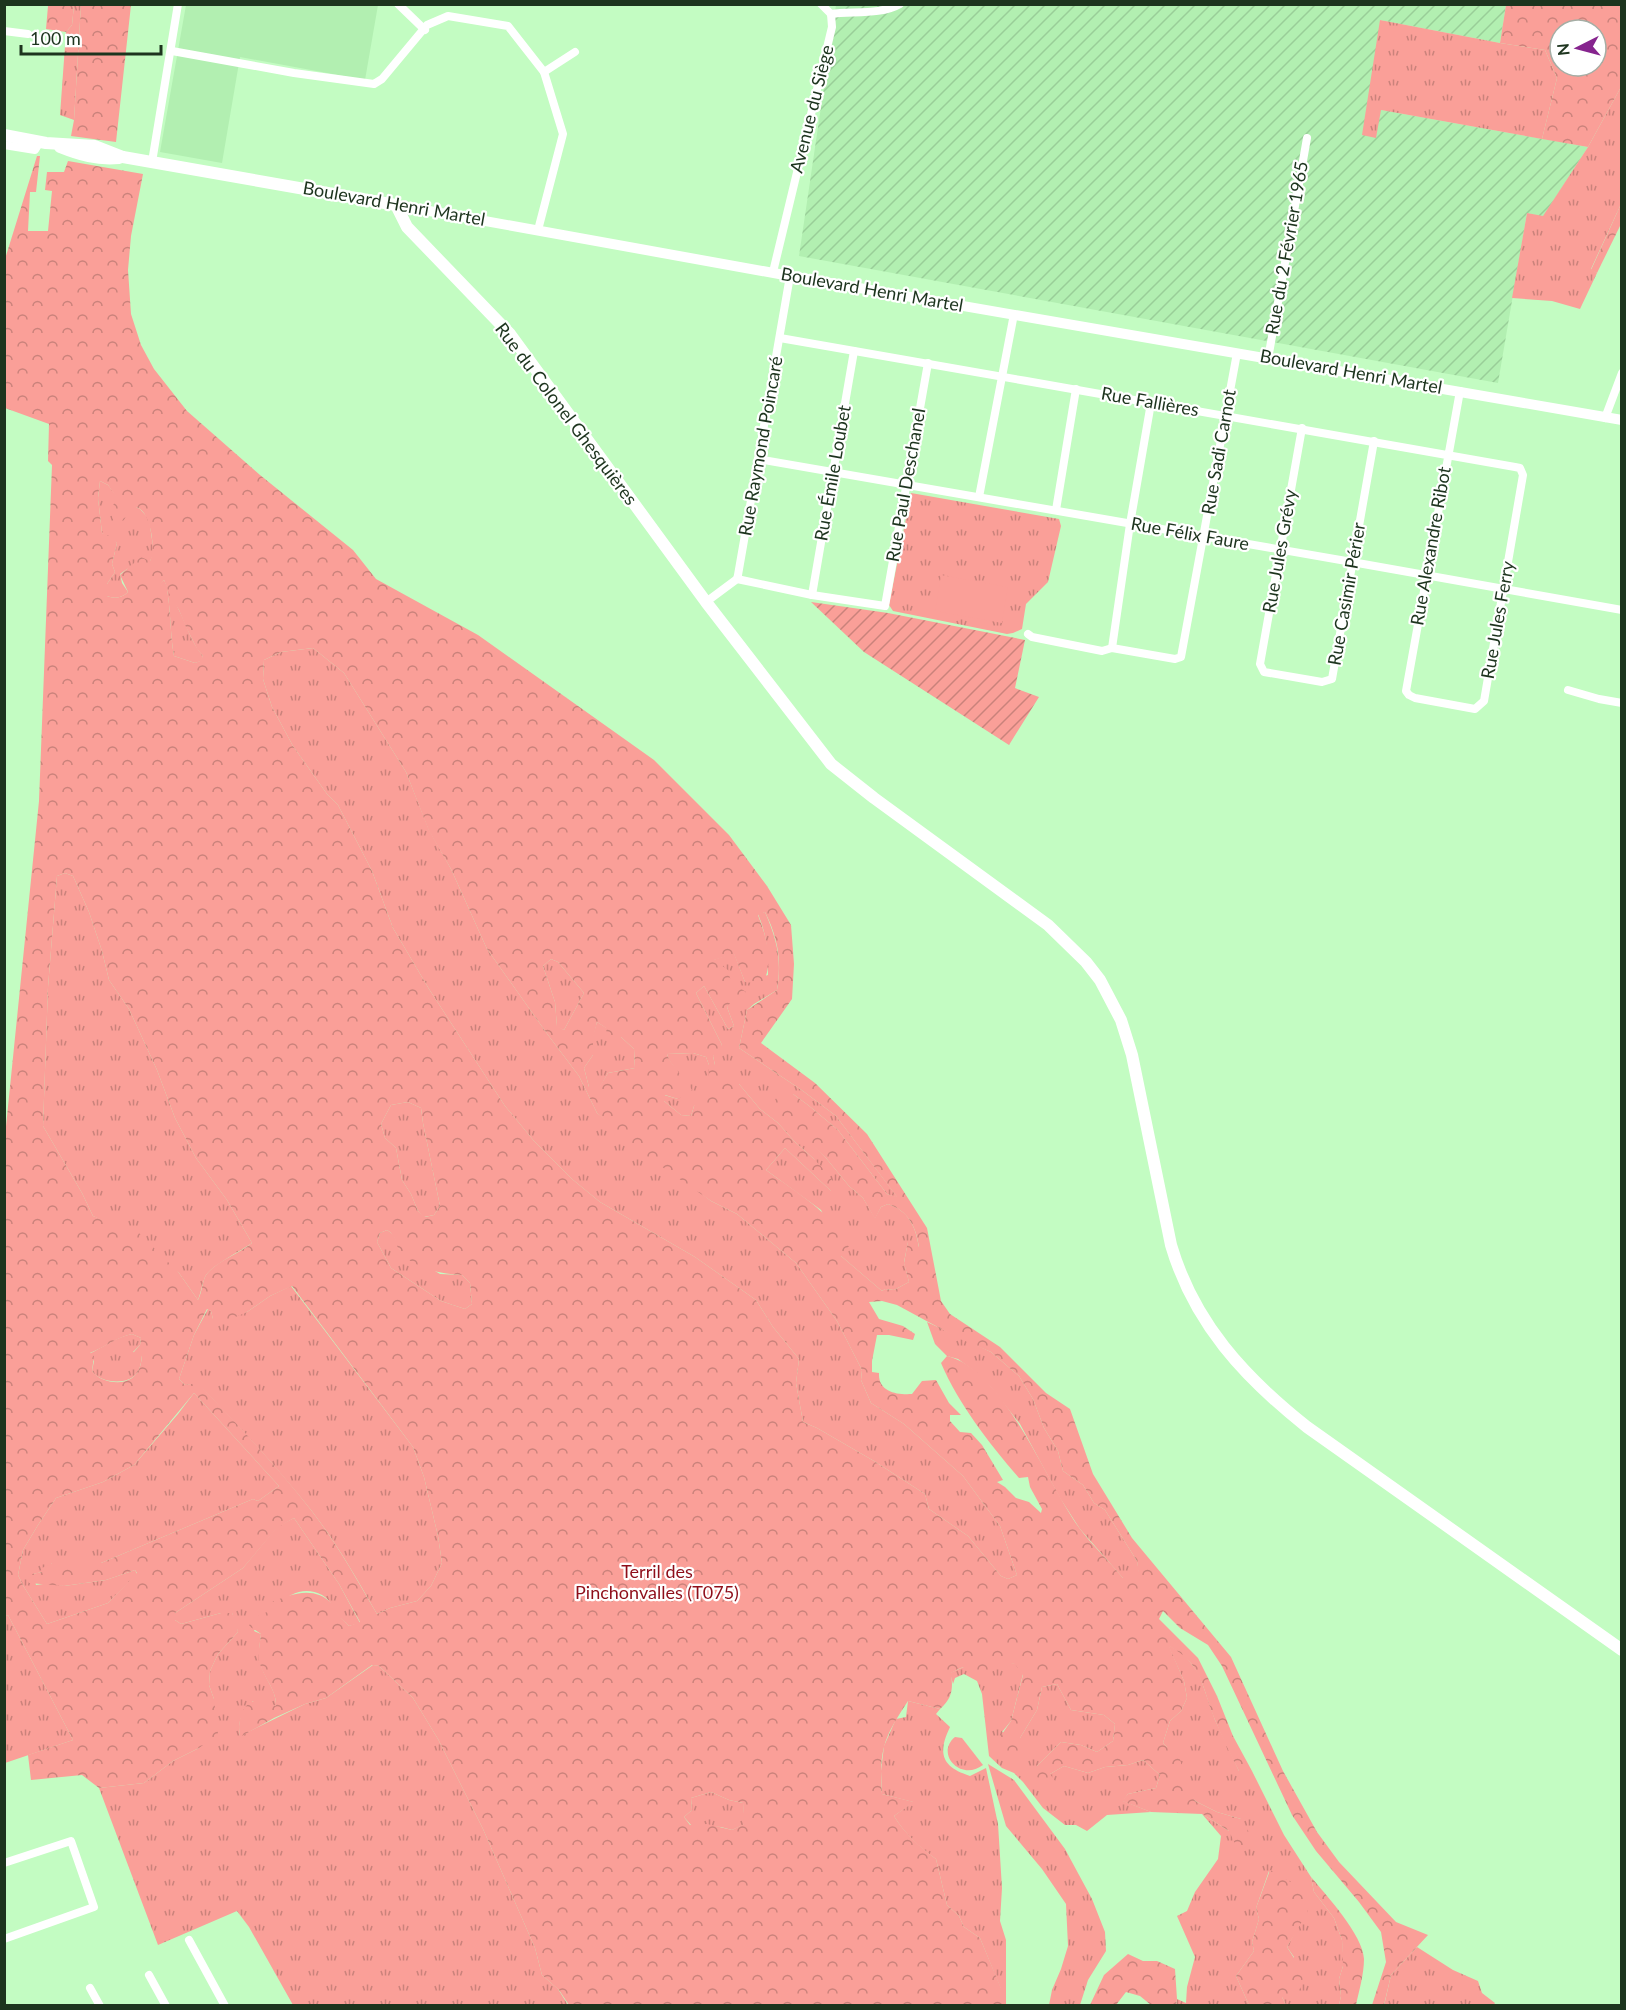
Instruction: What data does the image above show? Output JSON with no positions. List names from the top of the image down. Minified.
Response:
{"streets":{"main road":["Boulevard Henri Martel","Rue du Colonel Ghesquières"],"street":["Avenue du Siège","Rue du 2 Février 1965","Rue Fallières","Rue Raymond Poincaré","Rue Sadi Carnot","Rue Émile Loubet","Rue Paul Deschanel","Rue Félix Faure","Rue Alexandre Ribot","Rue Jules Grévy","Rue Casimir Périer","Rue Jules Ferry"]},"crossings":[["Avenue du Siège","Boulevard Henri Martel"],["Boulevard Henri Martel","Rue du 2 Février 1965"],["Boulevard Henri Martel","Rue du Colonel Ghesquières"],["Boulevard Henri Martel","Rue Raymond Poincaré"],["Boulevard Henri Martel","Rue Sadi Carnot"],["Boulevard Henri Martel","Rue Alexandre Ribot"],["Rue Fallières","Rue Raymond Poincaré"],["Rue Fallières","Rue Sadi Carnot"],["Rue Fallières","Rue Émile Loubet"],["Rue Fallières","Rue Paul Deschanel"],["Rue Fallières","Rue Alexandre Ribot"],["Rue Fallières","Rue Jules Grévy"],["Rue Fallières","Rue Casimir Périer"],["Rue Fallières","Rue Jules Ferry"],["Rue Raymond Poincaré","Rue Félix Faure"],["Rue Sadi Carnot","Rue Félix Faure"],["Rue Émile Loubet","Rue Paul Deschanel"],["Rue Émile Loubet","Rue Félix Faure"],["Rue Paul Deschanel","Rue Félix Faure"],["Rue Félix Faure","Rue Alexandre Ribot"],["Rue Félix Faure","Rue Jules Grévy"],["Rue Félix Faure","Rue Casimir Périer"],["Rue Félix Faure","Rue Jules Ferry"],["Rue Alexandre Ribot","Rue Jules Ferry"],["Rue Jules Grévy","Rue Casimir Périer"]],"parks":["Terril des Pinchonvalles (T075)"],"scale_bar":"100 m","north":"left"}
